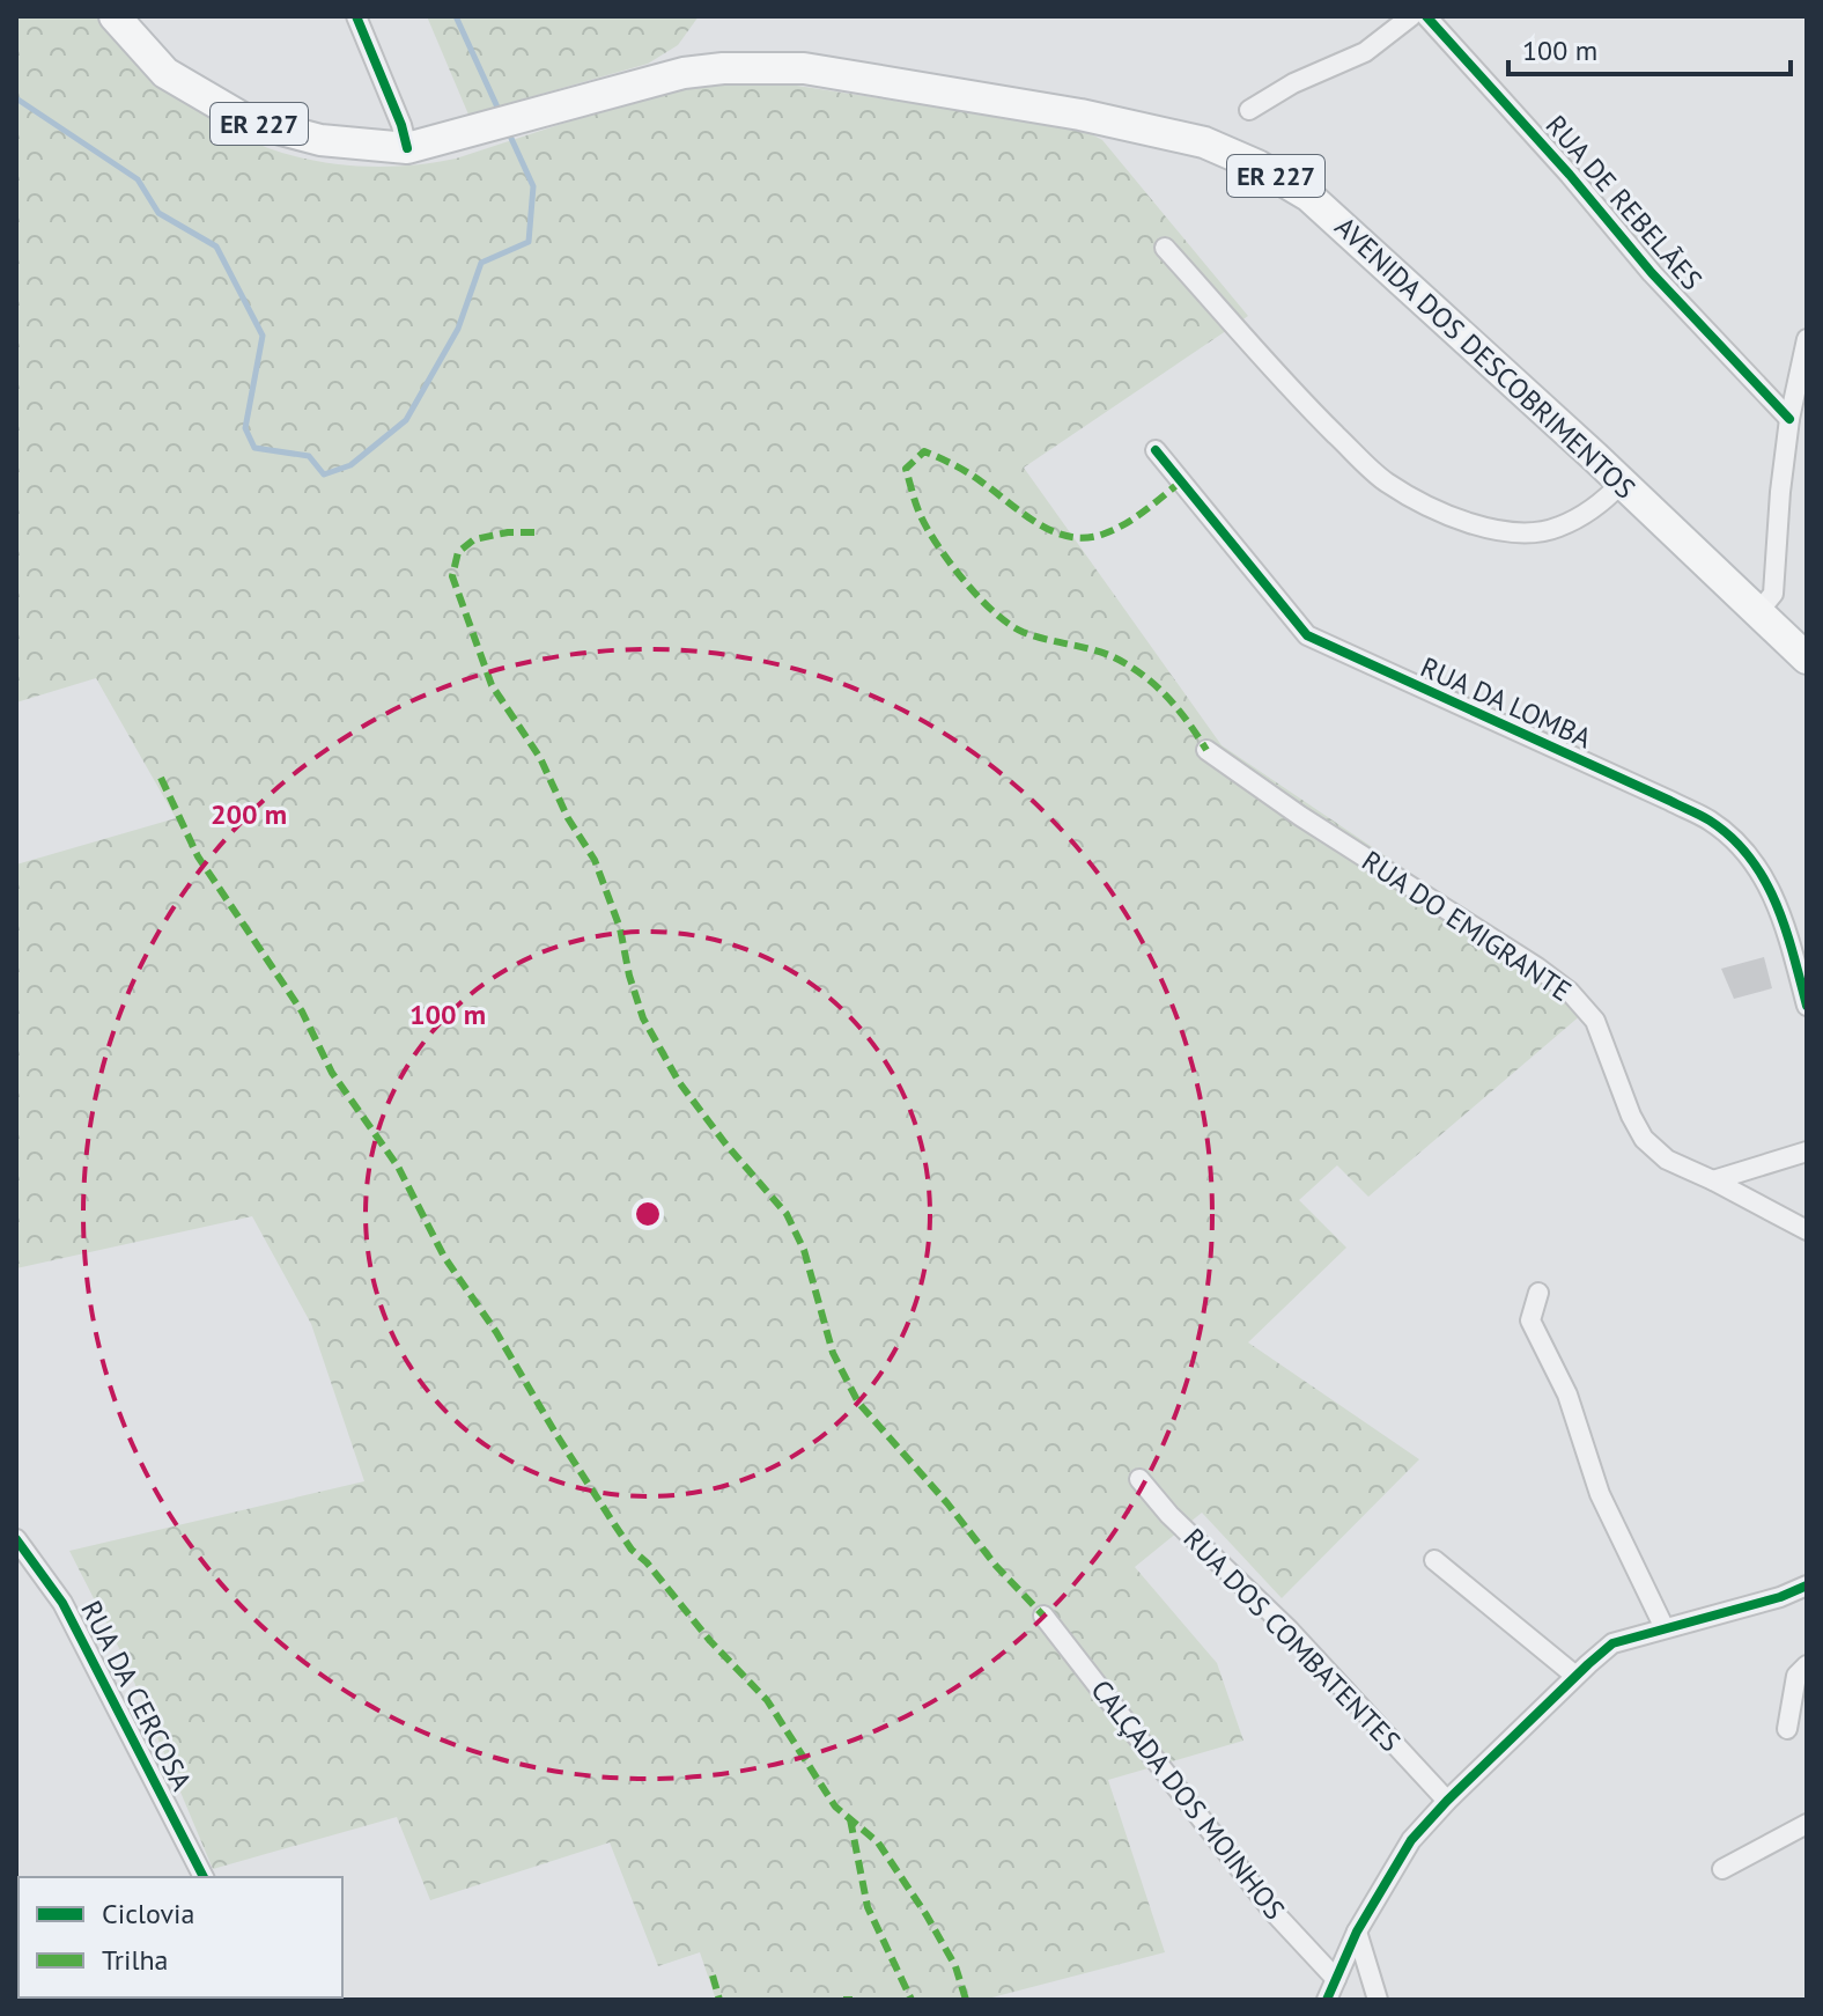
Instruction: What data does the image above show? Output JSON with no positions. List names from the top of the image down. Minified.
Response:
{"streets":{"main road":["ER 227","AVENIDA DOS DESCOBRIMENTOS"],"street":["RUA DE REBELÃES","RUA DA LOMBA","RUA DO EMIGRANTE","RUA DOS COMBATENTES","RUA DA CERCOSA","CALÇADA DOS MOINHOS"]},"crossings":[["ER 227","AVENIDA DOS DESCOBRIMENTOS"]],"legend":["Ciclovia","Trilha"],"scale_bar":"100 m","rings":["200 m","100 m"]}
